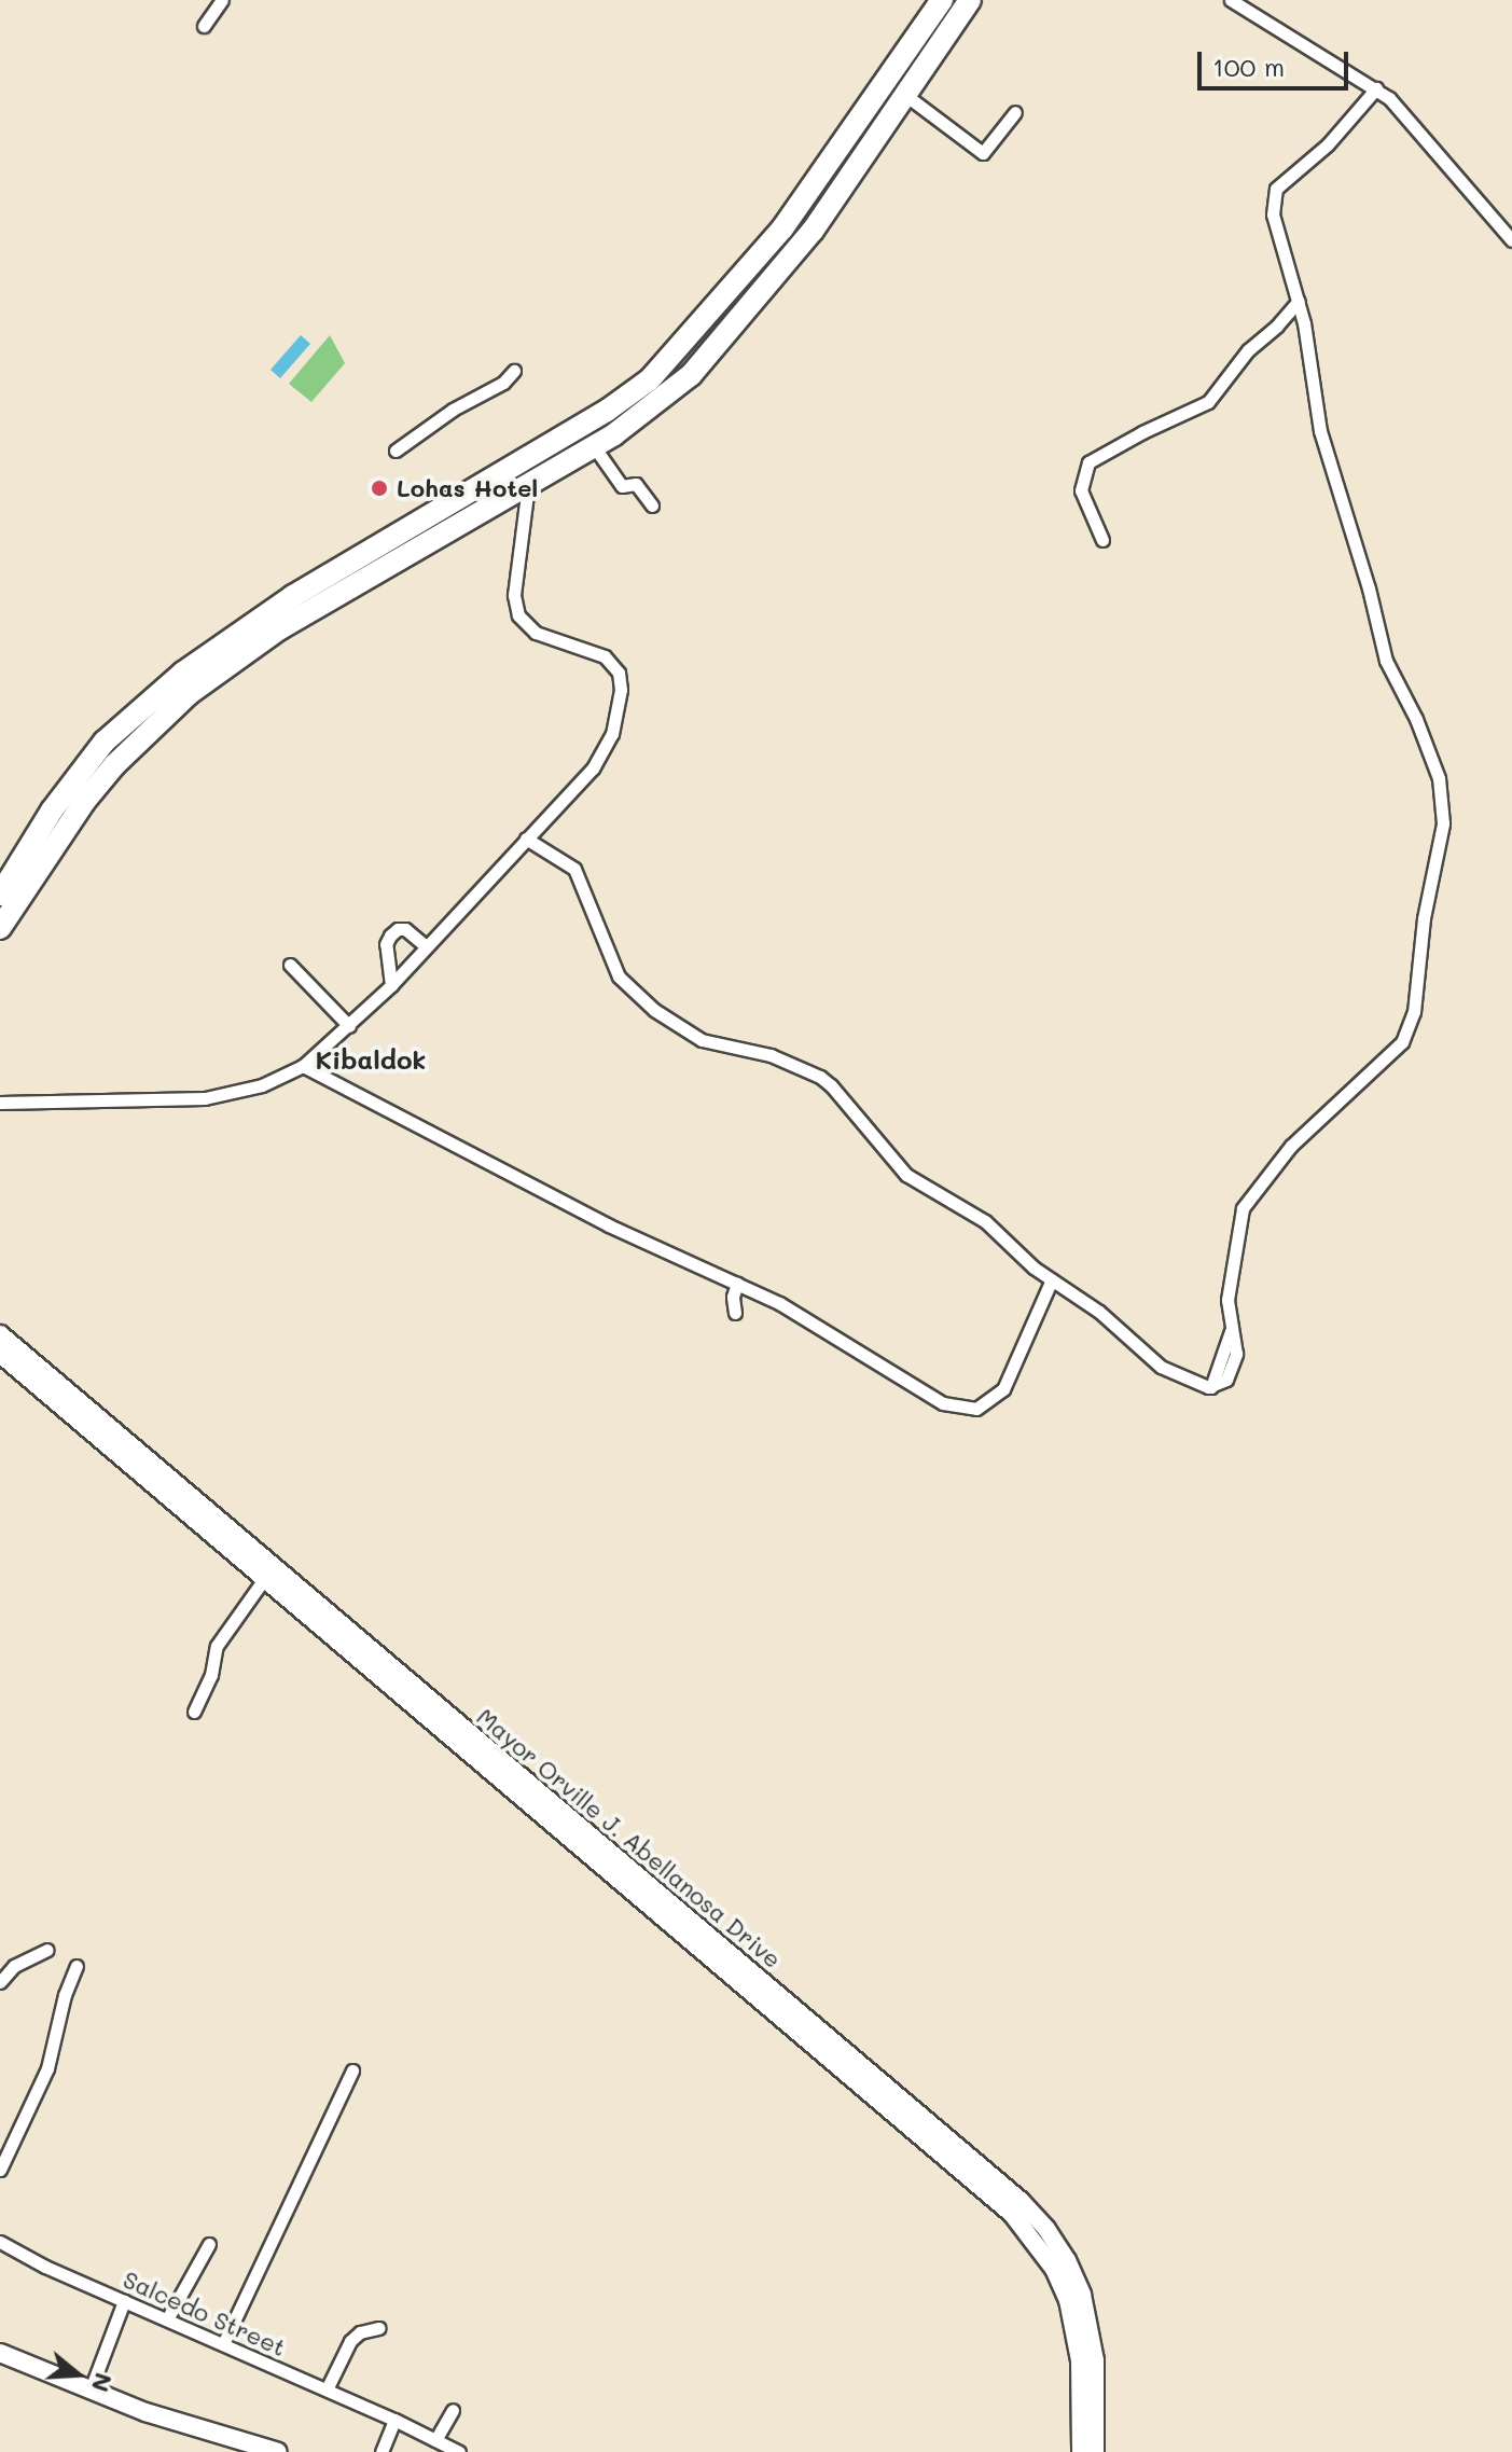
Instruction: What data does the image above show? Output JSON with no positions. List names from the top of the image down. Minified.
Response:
{"streets":{"main road":["Mayor Orville J. Abellanosa Drive"],"street":["Salcedo Street"]},"districts":["Kibaldok"],"places":["Lohas Hotel"],"scale_bar":"100 m","north":"right"}
